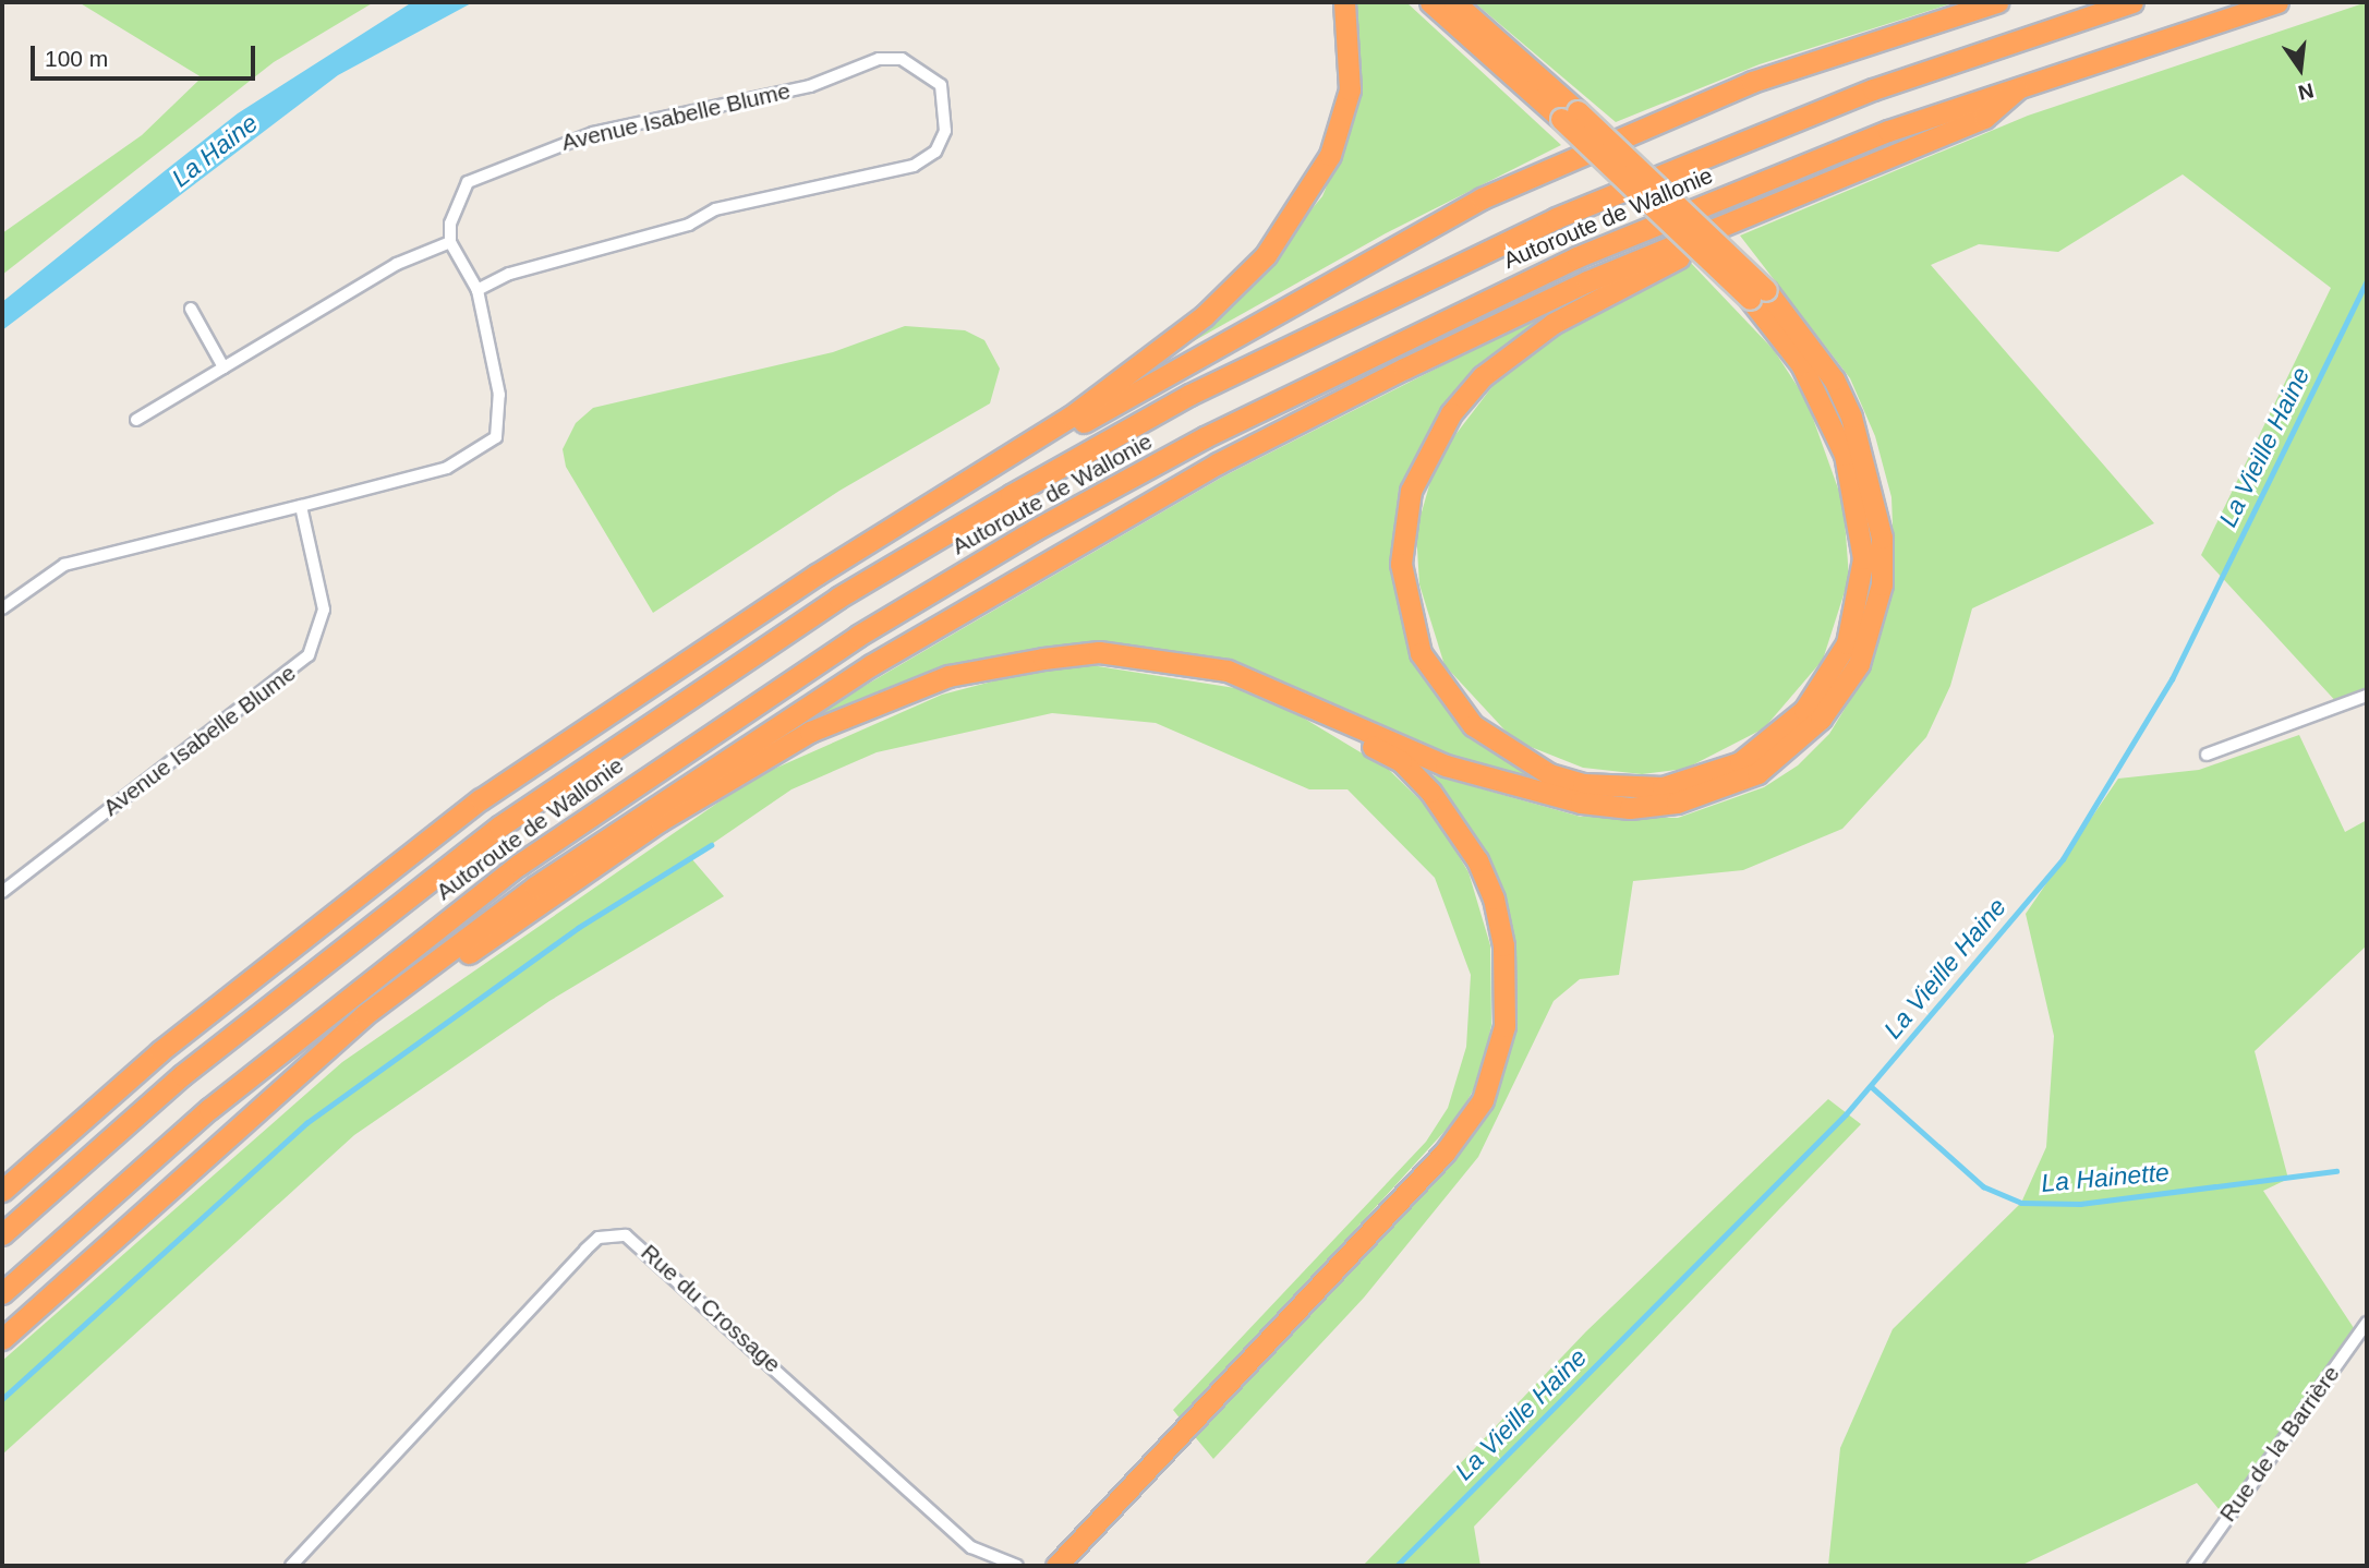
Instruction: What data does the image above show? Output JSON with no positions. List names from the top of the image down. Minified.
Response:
{"streets":{"highway":["Autoroute de Wallonie"],"street":["Avenue Isabelle Blume","Rue du Crossage","Rue de la Barrière"]},"water":["La Haine","La Vieille Haine","La Hainette"],"scale_bar":"100 m","north":"bottom"}
